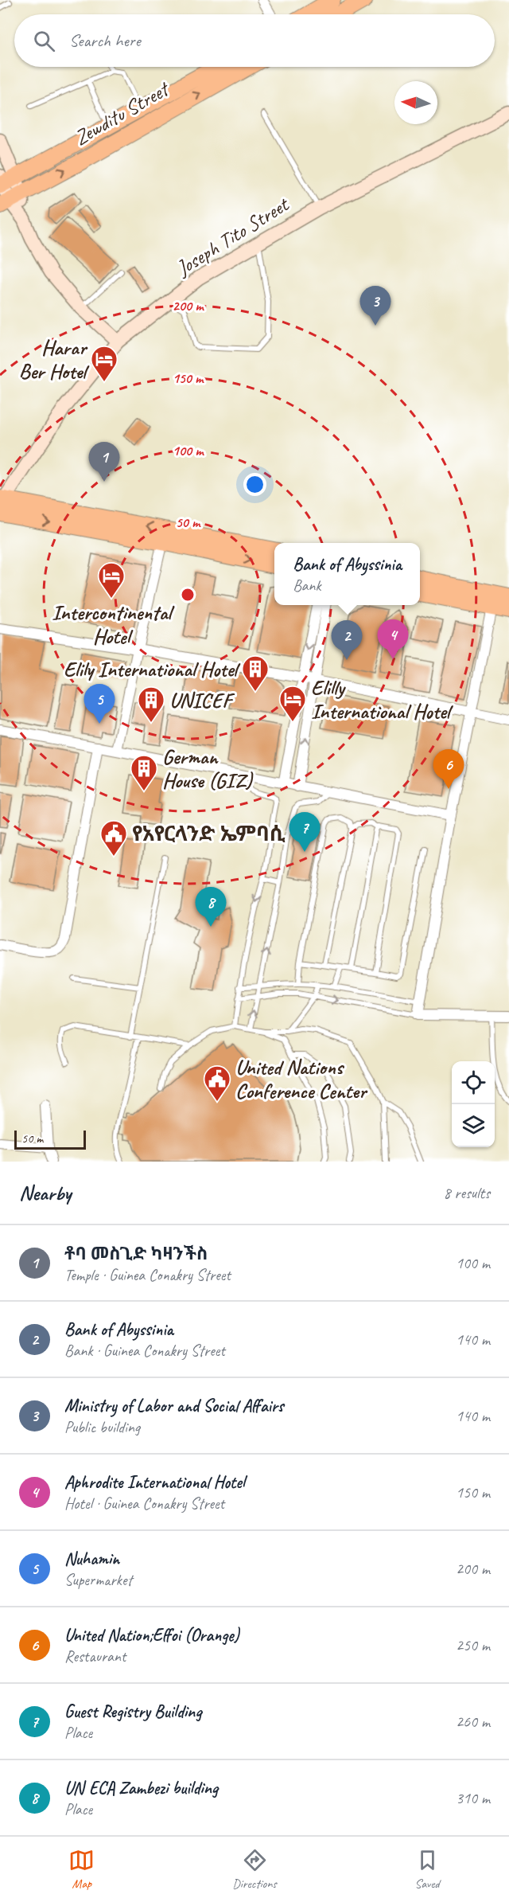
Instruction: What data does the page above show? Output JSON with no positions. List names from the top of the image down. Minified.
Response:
{"streets":{"main road":["Zewditu Street","Joseph Tito Street"]},"places":{"hotel":["Harar Ber Hotel","Intercontinental Hotel","Elilly International Hotel"],"building":["Elily International Hotel","UNICEF","German House (GIZ)"],"public building":["የአየርላንድ ኤምባሲ","United Nations Conference Center"]},"scale_bar":"50 m","north":"left","page":{"search":"Search here","pins":["3","1","4","2","5","6","7","8"],"popup":["Bank of Abyssinia","Bank"],"scale":"50 m","heading":["Nearby","8 results"],"list":[{"mark":"1","name":"ቶባ መስጊድ ካዛንችስ","note":"Temple · Guinea Conakry Street","value":"100 m"},{"mark":"2","name":"Bank of Abyssinia","note":"Bank · Guinea Conakry Street","value":"140 m"},{"mark":"3","name":"Ministry of Labor and Social Affairs","note":"Public building","value":"140 m"},{"mark":"4","name":"Aphrodite International Hotel","note":"Hotel · Guinea Conakry Street","value":"150 m"},{"mark":"5","name":"Nuhamin","note":"Supermarket","value":"200 m"},{"mark":"6","name":"United Nation;Effoi (Orange)","note":"Restaurant","value":"250 m"},{"mark":"7","name":"Guest Registry Building","note":"Place","value":"260 m"},{"mark":"8","name":"UN ECA Zambezi building","note":"Place","value":"310 m"}],"nav":["Map","Directions","Saved"]},"rings":["200 m","150 m","100 m","50 m"]}
